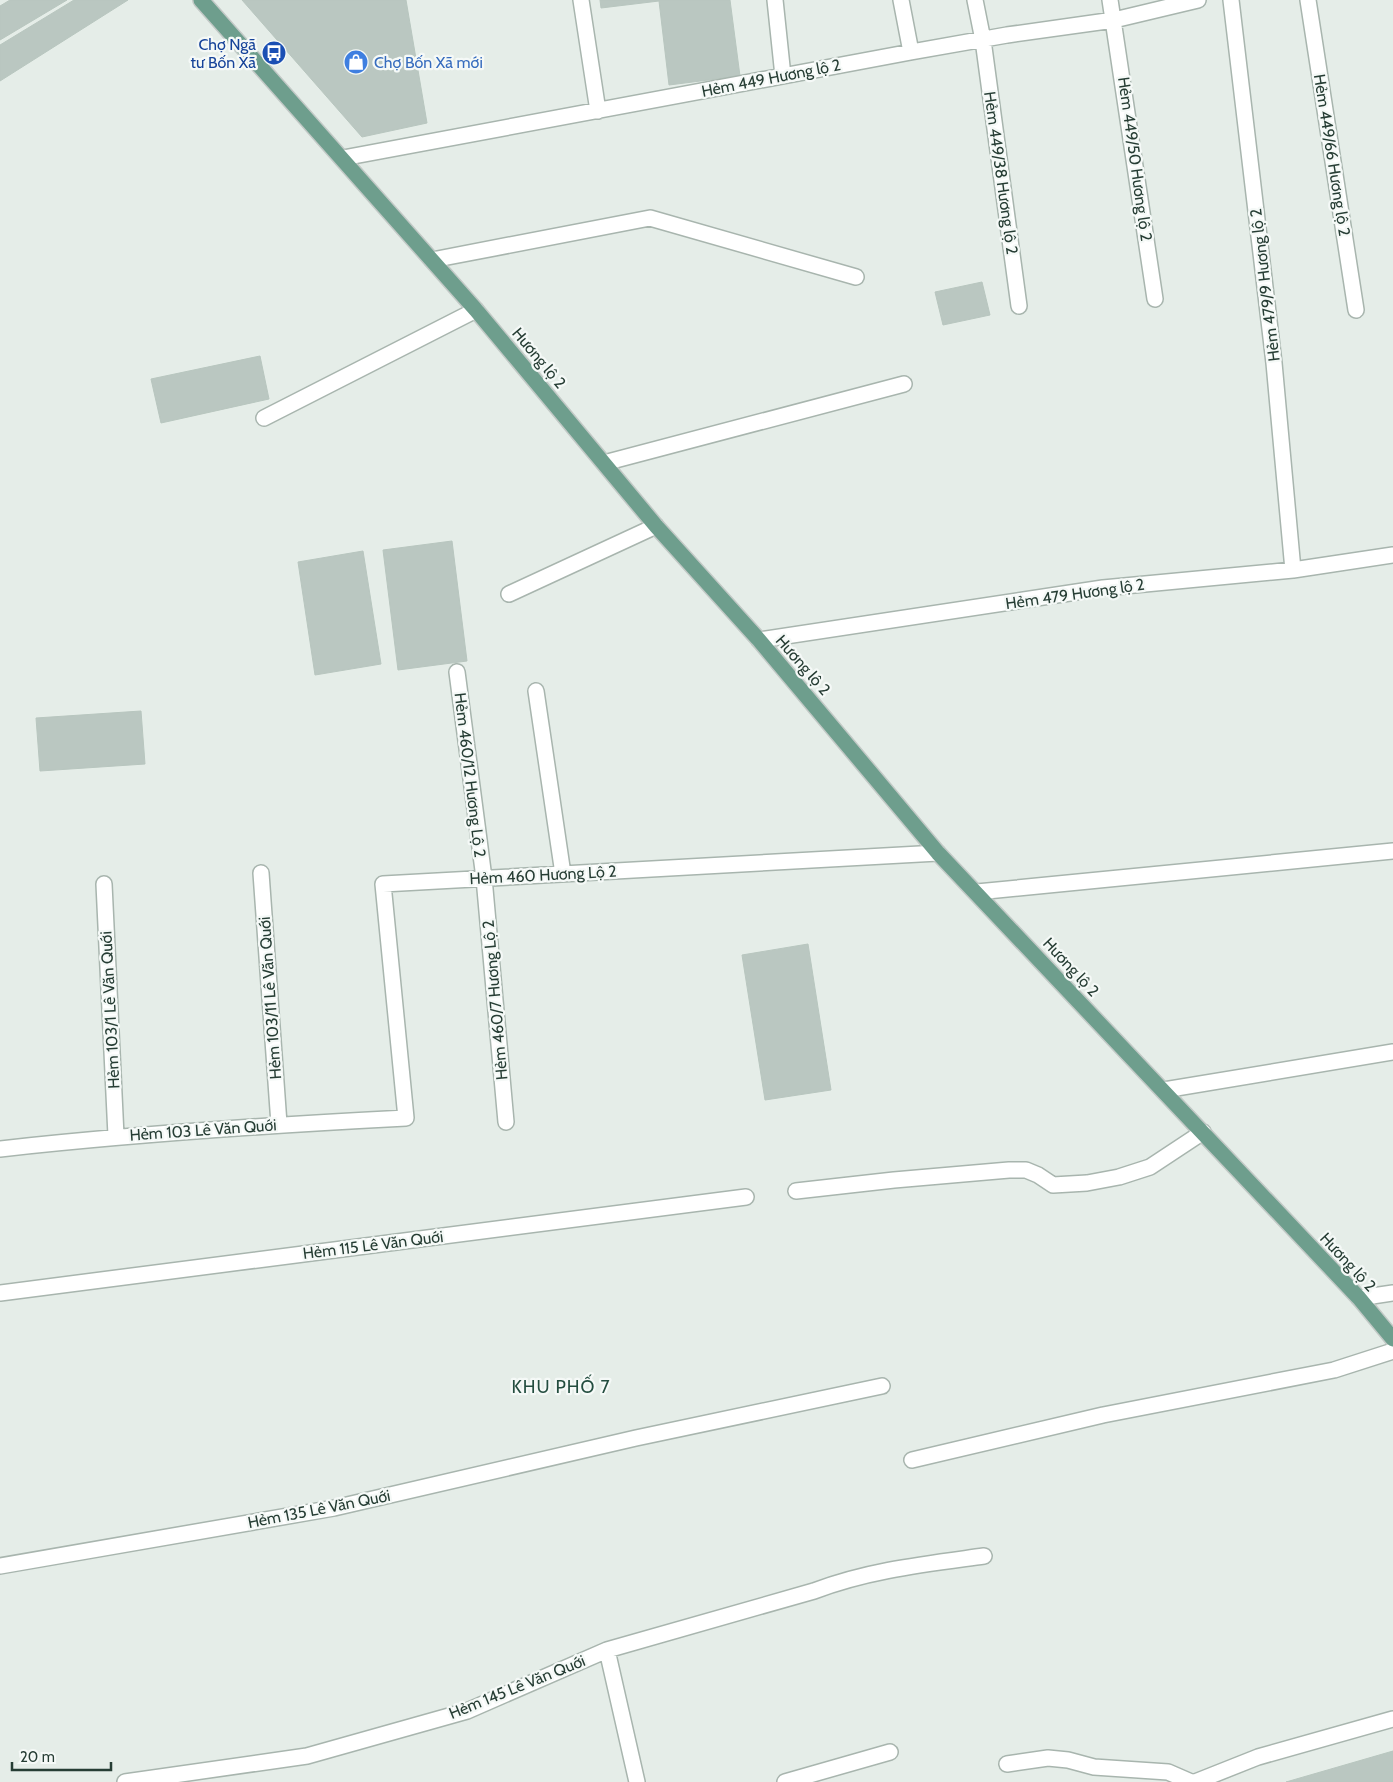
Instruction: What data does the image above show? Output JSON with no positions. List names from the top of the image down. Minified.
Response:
{"streets":{"main road":["Hương lộ 2"],"street":["Hẻm 449 Hương lộ 2","Hẻm 449/66 Hương lộ 2","Hẻm 449/50 Hương lộ 2","Hẻm 449/38 Hương lộ 2","Hẻm 479/9 Hương lộ 2","Hẻm 479 Hương lộ 2","Hẻm 460/12 Hương Lộ 2","Hẻm 460 Hương Lộ 2","Hẻm 103/11 Lê Văn Quới","Hẻm 460/7 Hương Lộ 2","Hẻm 103/1 Lê Văn Quới","Hẻm 103 Lê Văn Quới","Hẻm 115 Lê Văn Quới","Hẻm 135 Lê Văn Quới","Hẻm 145 Lê Văn Quới"]},"crossings":[["Hẻm 449 Hương lộ 2","Hẻm 449/50 Hương lộ 2"],["Hẻm 449 Hương lộ 2","Hẻm 449/38 Hương lộ 2"],["Hẻm 449 Hương lộ 2","Hương lộ 2"],["Hẻm 479/9 Hương lộ 2","Hẻm 479 Hương lộ 2"],["Hương lộ 2","Hẻm 479 Hương lộ 2"],["Hương lộ 2","Hẻm 460 Hương Lộ 2"],["Hẻm 460/12 Hương Lộ 2","Hẻm 460 Hương Lộ 2"],["Hẻm 460/12 Hương Lộ 2","Hẻm 460/7 Hương Lộ 2"],["Hẻm 460 Hương Lộ 2","Hẻm 460/7 Hương Lộ 2"],["Hẻm 460 Hương Lộ 2","Hẻm 103 Lê Văn Quới"],["Hẻm 103/11 Lê Văn Quới","Hẻm 103 Lê Văn Quới"],["Hẻm 103/1 Lê Văn Quới","Hẻm 103 Lê Văn Quới"]],"districts":["KHU PHỐ 7"],"places":{"bus stop":["Chợ Ngã tư Bốn Xã"],"shop":["Chợ Bốn Xã mới"]},"scale_bar":"20 m"}
